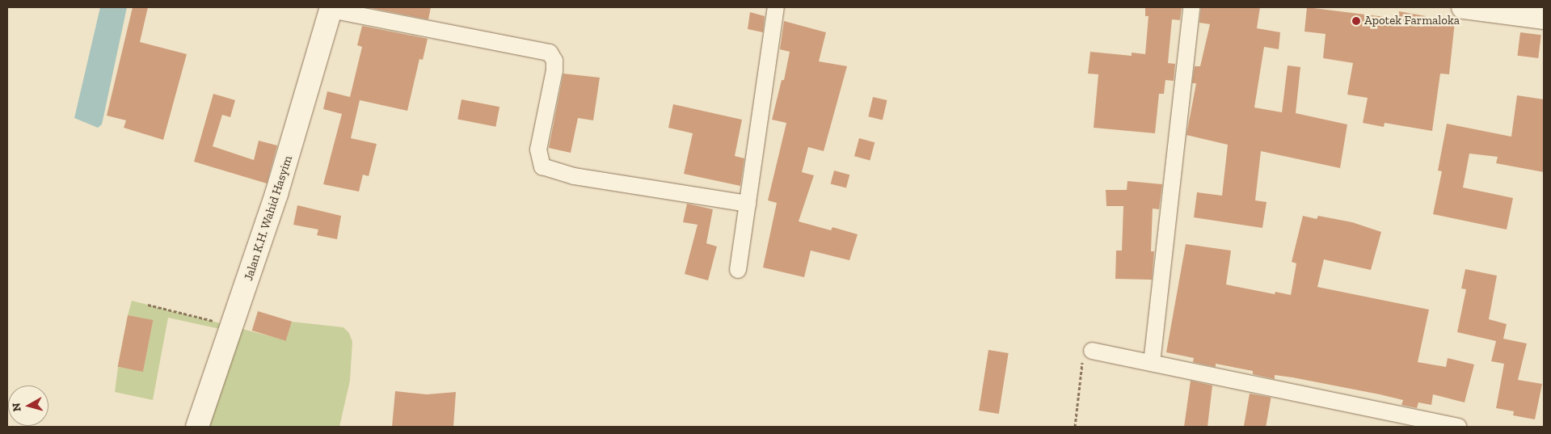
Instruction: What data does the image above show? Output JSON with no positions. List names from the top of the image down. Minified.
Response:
{"streets":{"street":["Jalan K.H. Wahid Hasyim"]},"places":["Apotek Farmaloka"],"north":"left"}
